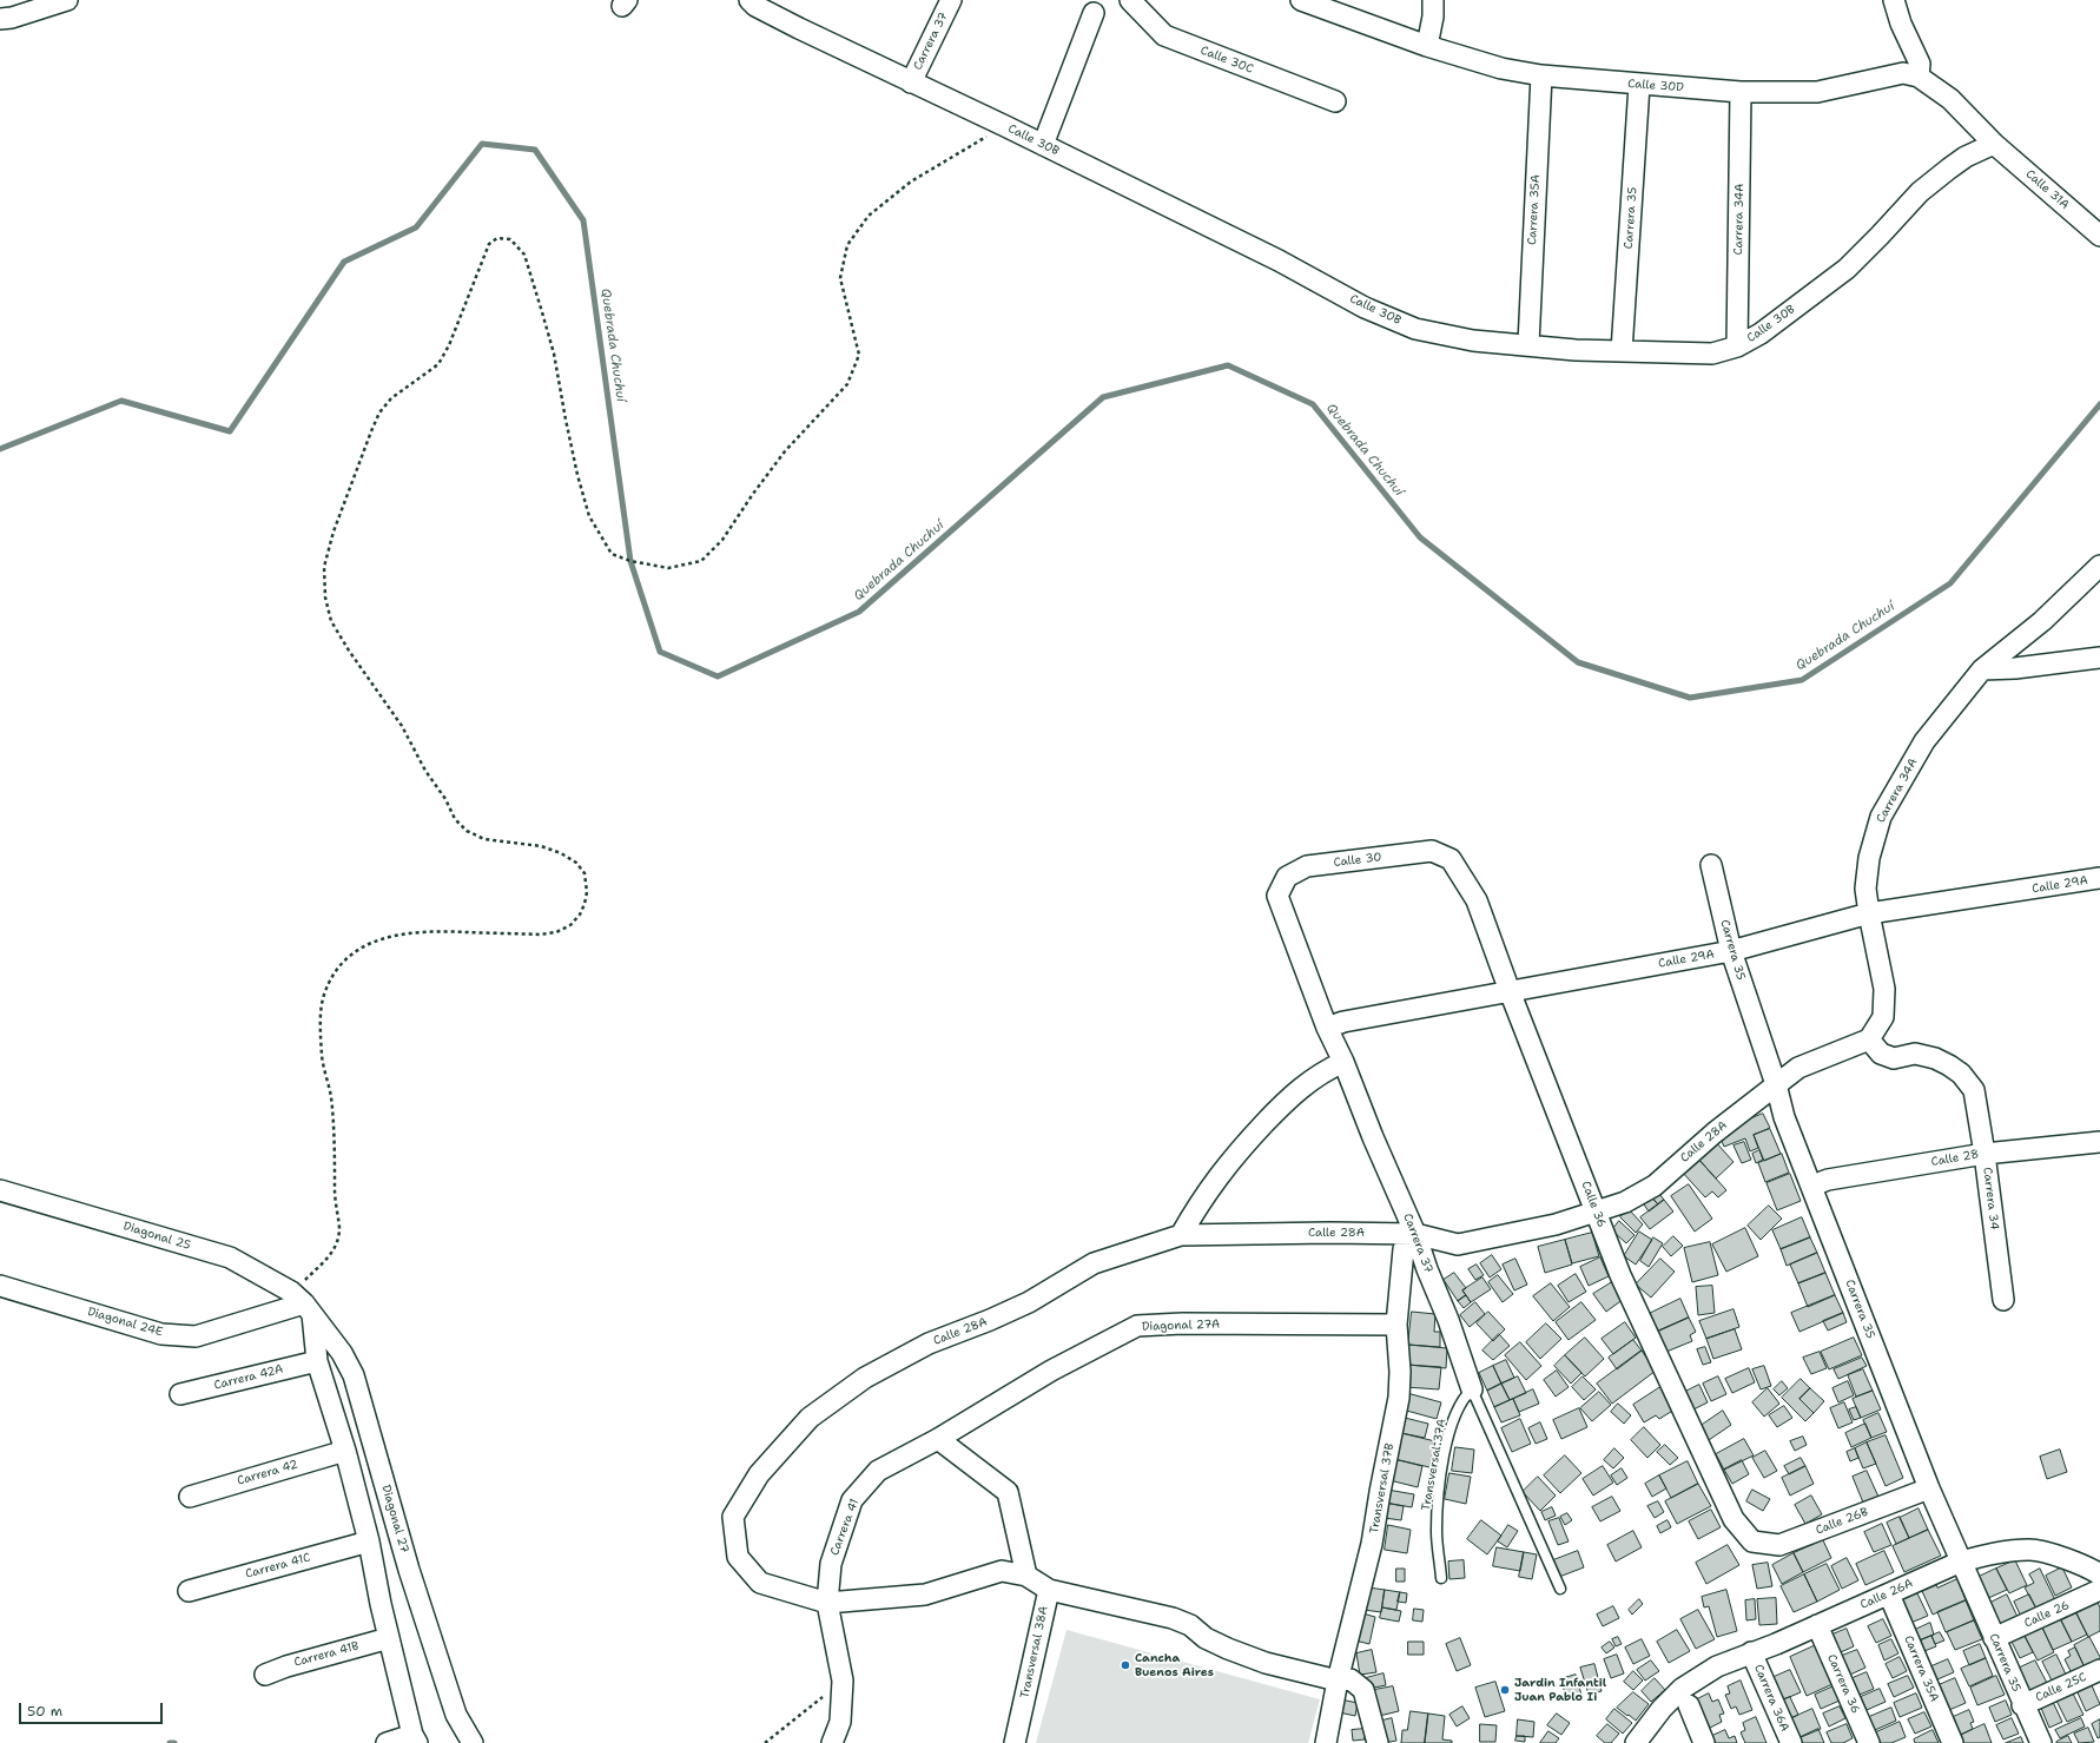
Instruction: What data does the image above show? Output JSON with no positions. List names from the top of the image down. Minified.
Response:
{"streets":{"street":["Carrera 37","Calle 30C","Calle 30D","Calle 30B","Calle 31A","Carrera 35A","Carrera 35","Carrera 34A","Calle 30","Calle 29A","Calle 28A","Calle 28","Carrera 34","Calle 36","Diagonal 25","Diagonal 24E","Diagonal 27A","Carrera 42A","Carrera 42","Transversal 37B","Diagonal 27","Calle 26B","Carrera 41","Carrera 41C","Calle 26A","Calle 26","Transversal 38A","Carrera 41B","Carrera 36","Calle 25C","Carrera 36A"],"lane":["Transversal 37A"]},"crossings":[["Carrera 37","Calle 30B"],["Carrera 37","Calle 30"],["Carrera 37","Calle 29A"],["Carrera 37","Calle 28A"],["Carrera 37","Transversal 37A"],["Carrera 37","Transversal 37B"],["Calle 30D","Carrera 35A"],["Calle 30D","Carrera 35"],["Calle 30D","Carrera 34A"],["Calle 30B","Calle 31A"],["Calle 30B","Carrera 35A"],["Calle 30B","Carrera 35"],["Calle 30B","Carrera 34A"],["Carrera 35A","Calle 26A"],["Carrera 35","Calle 29A"],["Carrera 35","Calle 28A"],["Carrera 35","Calle 28"],["Carrera 35","Calle 26B"],["Carrera 35","Calle 26A"],["Carrera 35","Calle 26"],["Carrera 35","Calle 25C"],["Carrera 34A","Calle 29A"],["Carrera 34A","Calle 28A"],["Carrera 34A","Carrera 34"],["Calle 30","Calle 36"],["Calle 29A","Calle 36"],["Calle 28A","Carrera 34"],["Calle 28A","Calle 36"],["Calle 28A","Transversal 37B"],["Calle 28A","Carrera 41"],["Calle 28","Carrera 34"],["Calle 36","Calle 26B"],["Diagonal 25","Diagonal 24E"],["Diagonal 25","Diagonal 27"],["Diagonal 24E","Diagonal 27"],["Diagonal 27A","Transversal 37B"],["Diagonal 27A","Carrera 41"],["Calle 26A","Carrera 36"],["Calle 26A","Carrera 36A"]],"water":["Quebrada Chuchuí"],"places":["Cancha Buenos Aires","Jardin Infantil Juan Pablo Ii"],"scale_bar":"50 m"}
